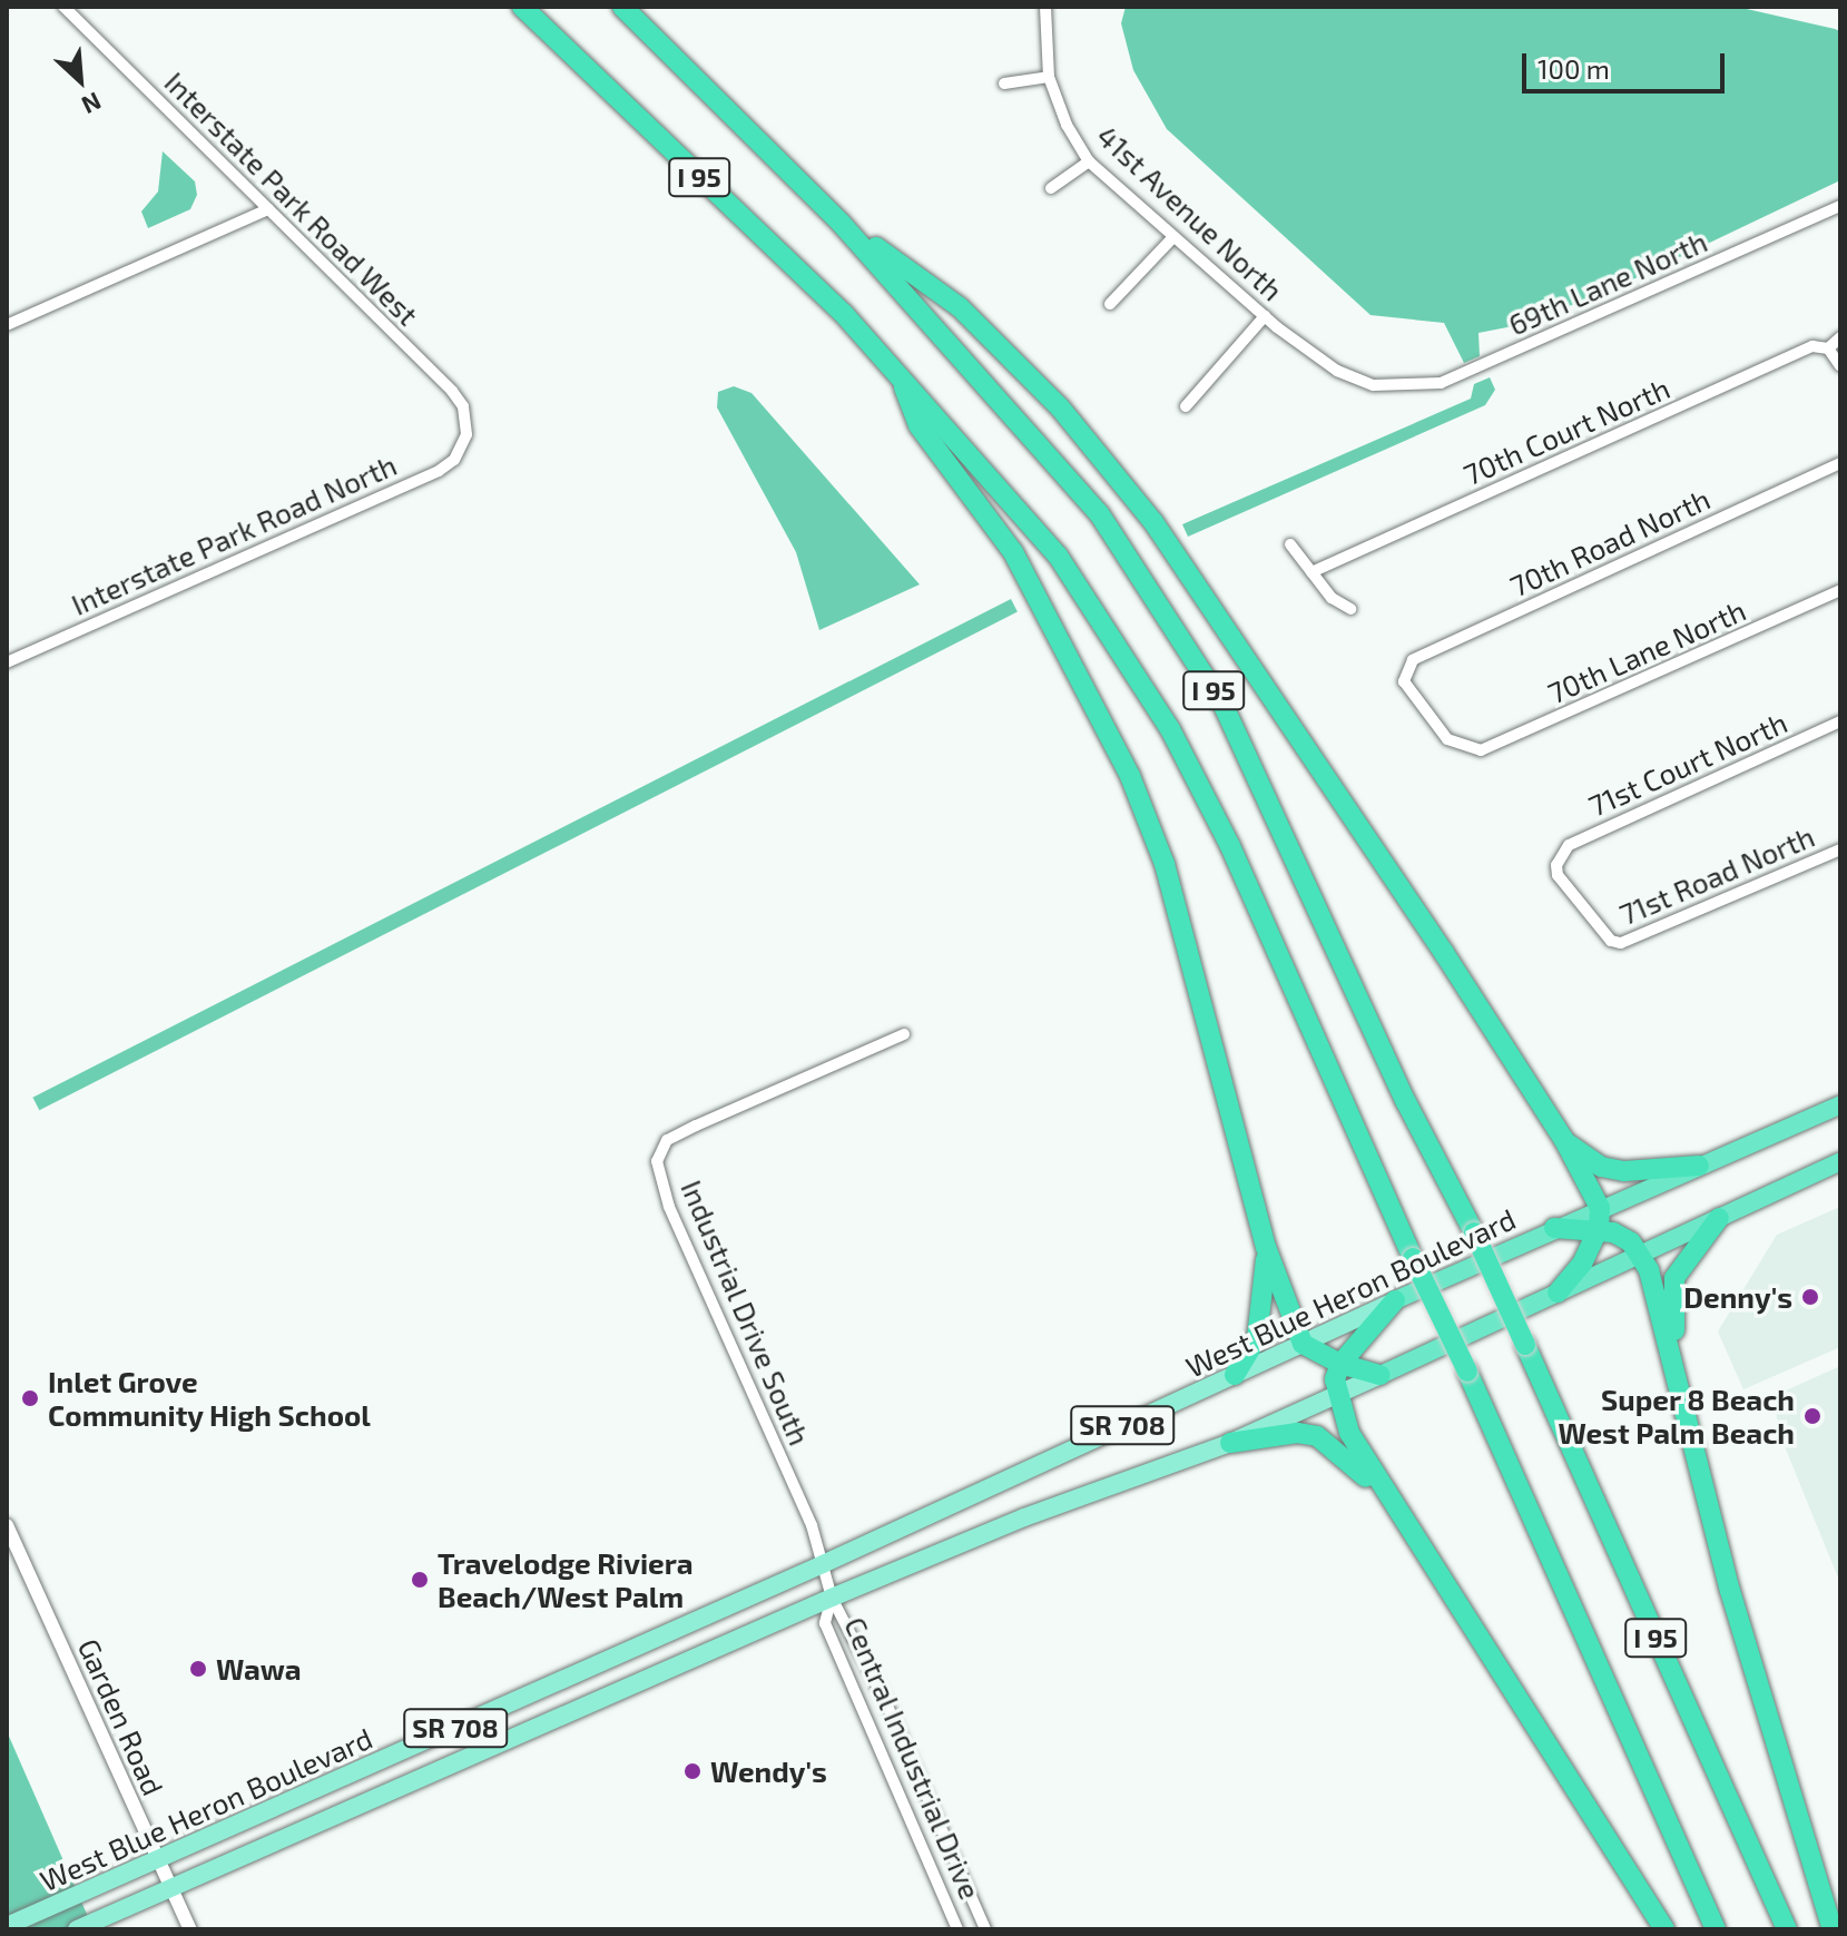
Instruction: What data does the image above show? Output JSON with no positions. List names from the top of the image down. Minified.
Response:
{"streets":{"highway":["I 95","West Blue Heron Boulevard","SR 708"],"street":["Interstate Park Road West","41st Avenue North","69th Lane North","70th Court North","Interstate Park Road North","70th Road North","70th Lane North","71st Court North","71st Road North","Industrial Drive South","Garden Road","Central Industrial Drive"]},"crossings":[["Interstate Park Road West","Interstate Park Road North"],["41st Avenue North","69th Lane North"],["70th Road North","70th Lane North"],["71st Court North","71st Road North"],["West Blue Heron Boulevard","Industrial Drive South"],["West Blue Heron Boulevard","Garden Road"],["West Blue Heron Boulevard","Central Industrial Drive"],["Industrial Drive South","Central Industrial Drive"]],"places":["Denny's","Inlet Grove Community High School","Super 8 Beach West Palm Beach","Travelodge Riviera Beach/West Palm","Wawa","Wendy's"],"scale_bar":"100 m","north":"bottom right"}
